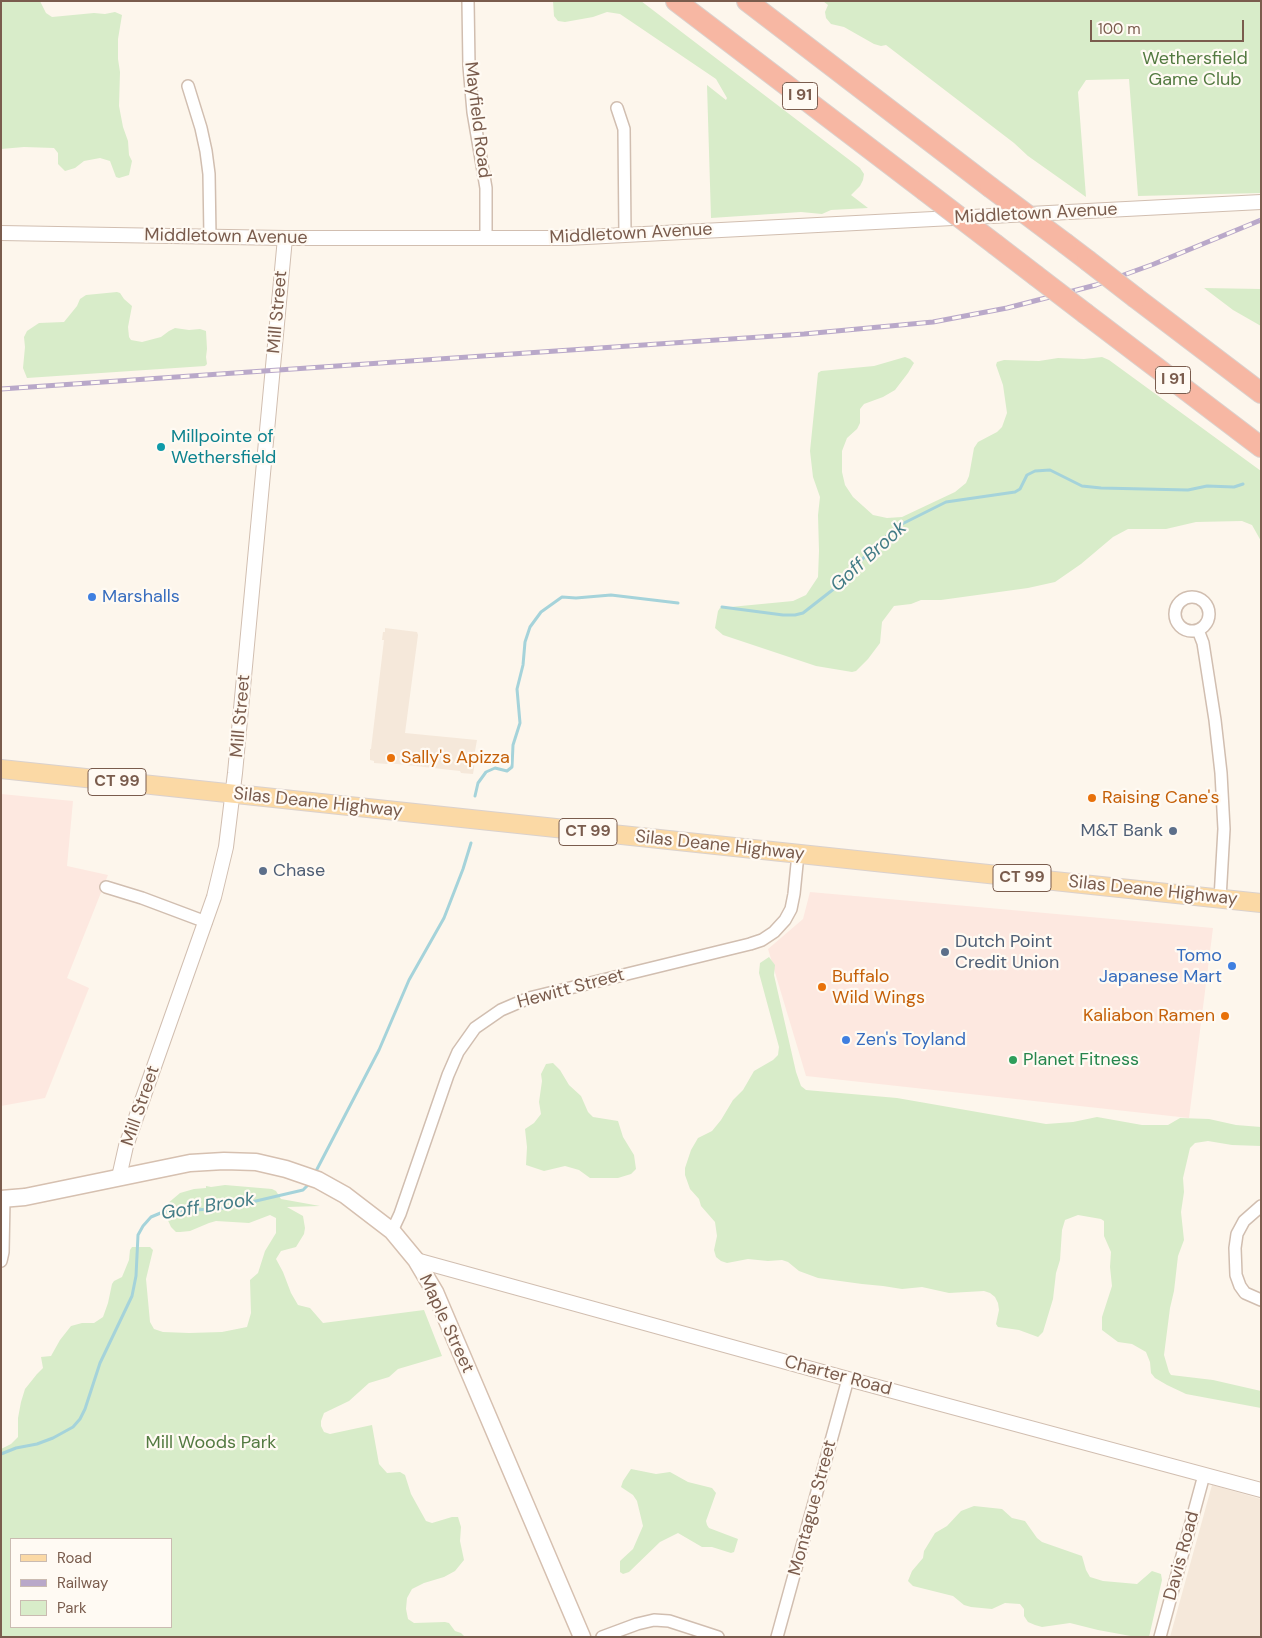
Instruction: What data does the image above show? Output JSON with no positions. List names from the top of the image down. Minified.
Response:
{"streets":{"highway":["I 91"],"main road":["CT 99","Silas Deane Highway","Maple Street"],"street":["Mayfield Road","Middletown Avenue","Mill Street","Hewitt Street","Charter Road","Montague Street","Davis Road"]},"crossings":[["Mayfield Road","Middletown Avenue"],["Middletown Avenue","Mill Street"],["Mill Street","Silas Deane Highway"],["Mill Street","Maple Street"],["Silas Deane Highway","Hewitt Street"],["Hewitt Street","Maple Street"],["Maple Street","Charter Road"],["Charter Road","Montague Street"],["Charter Road","Davis Road"]],"water":["Goff Brook"],"parks":["Wethersfield Game Club","Mill Woods Park"],"places":["Millpointe of Wethersfield","Marshalls","Sally's Apizza","Raising Cane's","M&T Bank","Chase","Dutch Point Credit Union","Tomo Japanese Mart","Buffalo Wild Wings","Kaliabon Ramen","Zen's Toyland","Planet Fitness"],"legend":["Road","Railway","Park"],"scale_bar":"100 m"}
